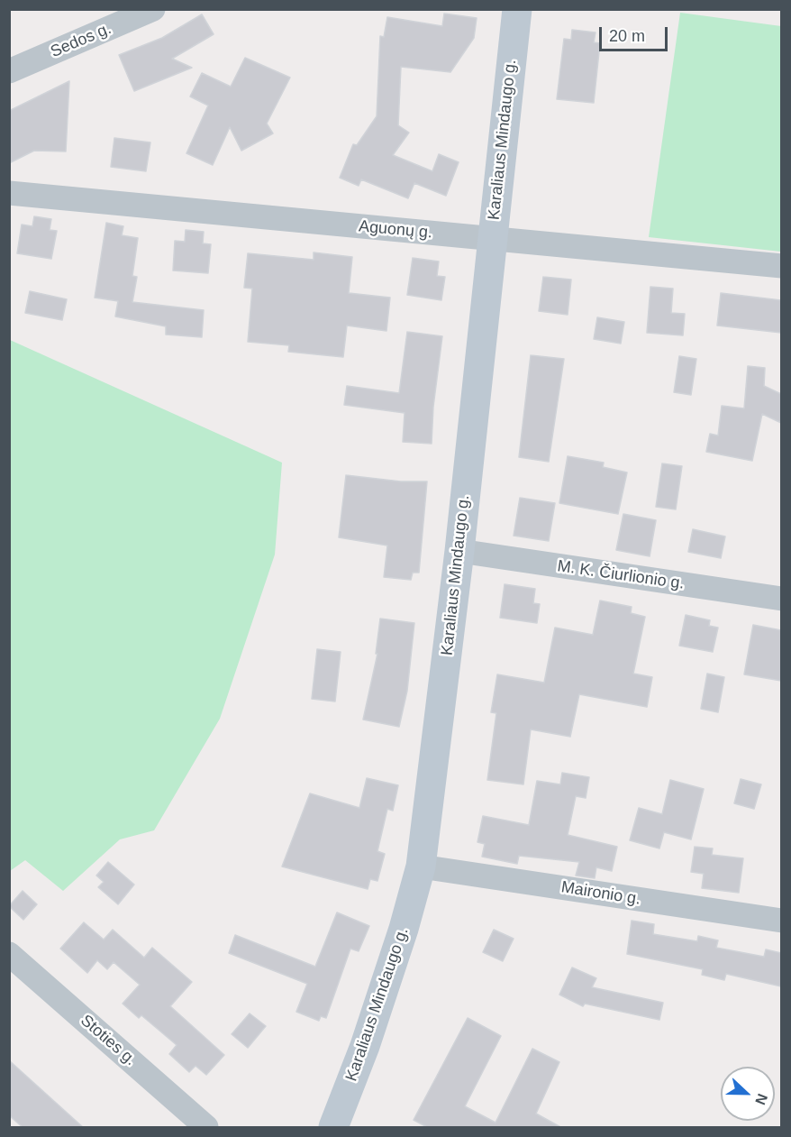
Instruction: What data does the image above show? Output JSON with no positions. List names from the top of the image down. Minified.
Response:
{"streets":{"main road":["Karaliaus Mindaugo g."],"street":["Sedos g.","Aguonų g.","M. K. Čiurlionio g.","Maironio g.","Stoties g."]},"crossings":[["Karaliaus Mindaugo g.","Aguonų g."],["Karaliaus Mindaugo g.","M. K. Čiurlionio g."],["Karaliaus Mindaugo g.","Maironio g."]],"scale_bar":"20 m","north":"right"}
